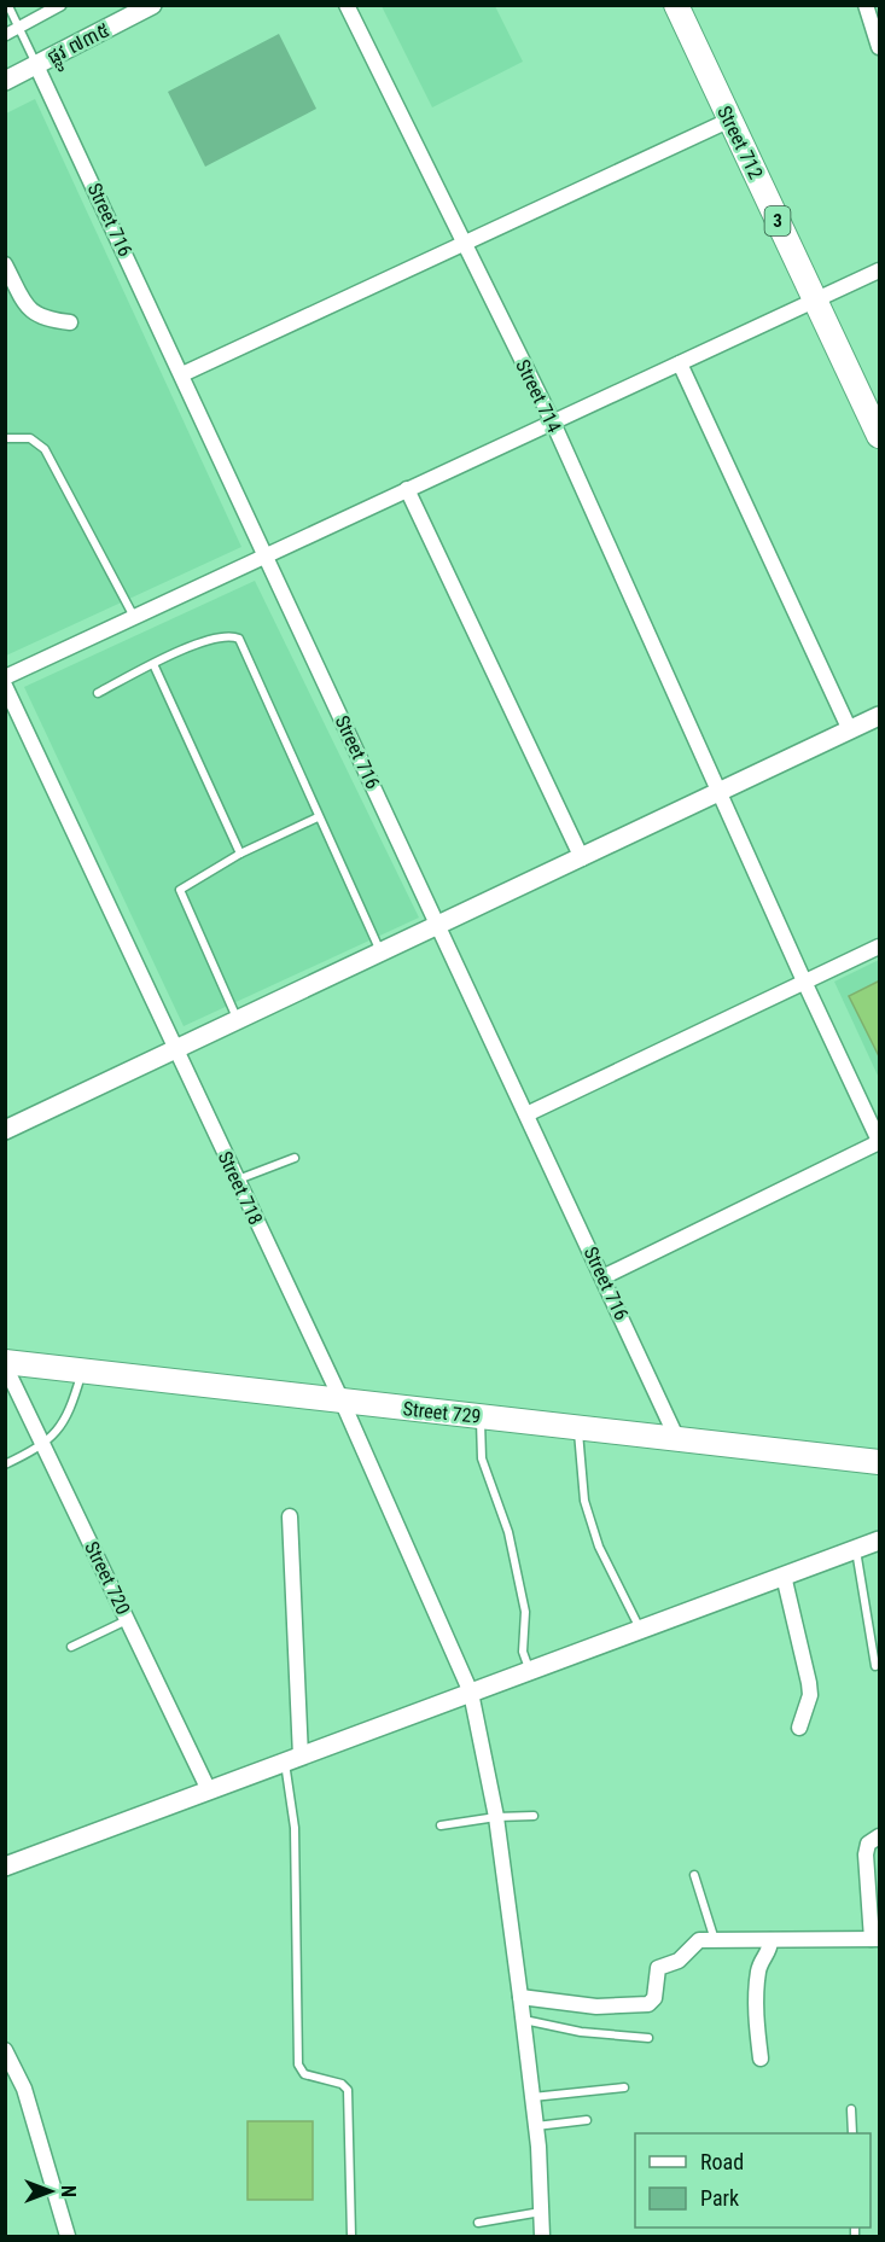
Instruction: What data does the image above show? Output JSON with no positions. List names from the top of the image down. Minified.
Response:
{"streets":{"main road":["Street 712","3","Street 729"],"street":["ផ្លូវ ៧៣៥","Street 716","Street 714","Street 718","Street 720"]},"crossings":[["ផ្លូវ ៧៣៥","Street 716"],["Street 716","Street 729"],["Street 718","Street 729"],["Street 729","Street 720"]],"legend":["Road","Park"],"north":"right"}
